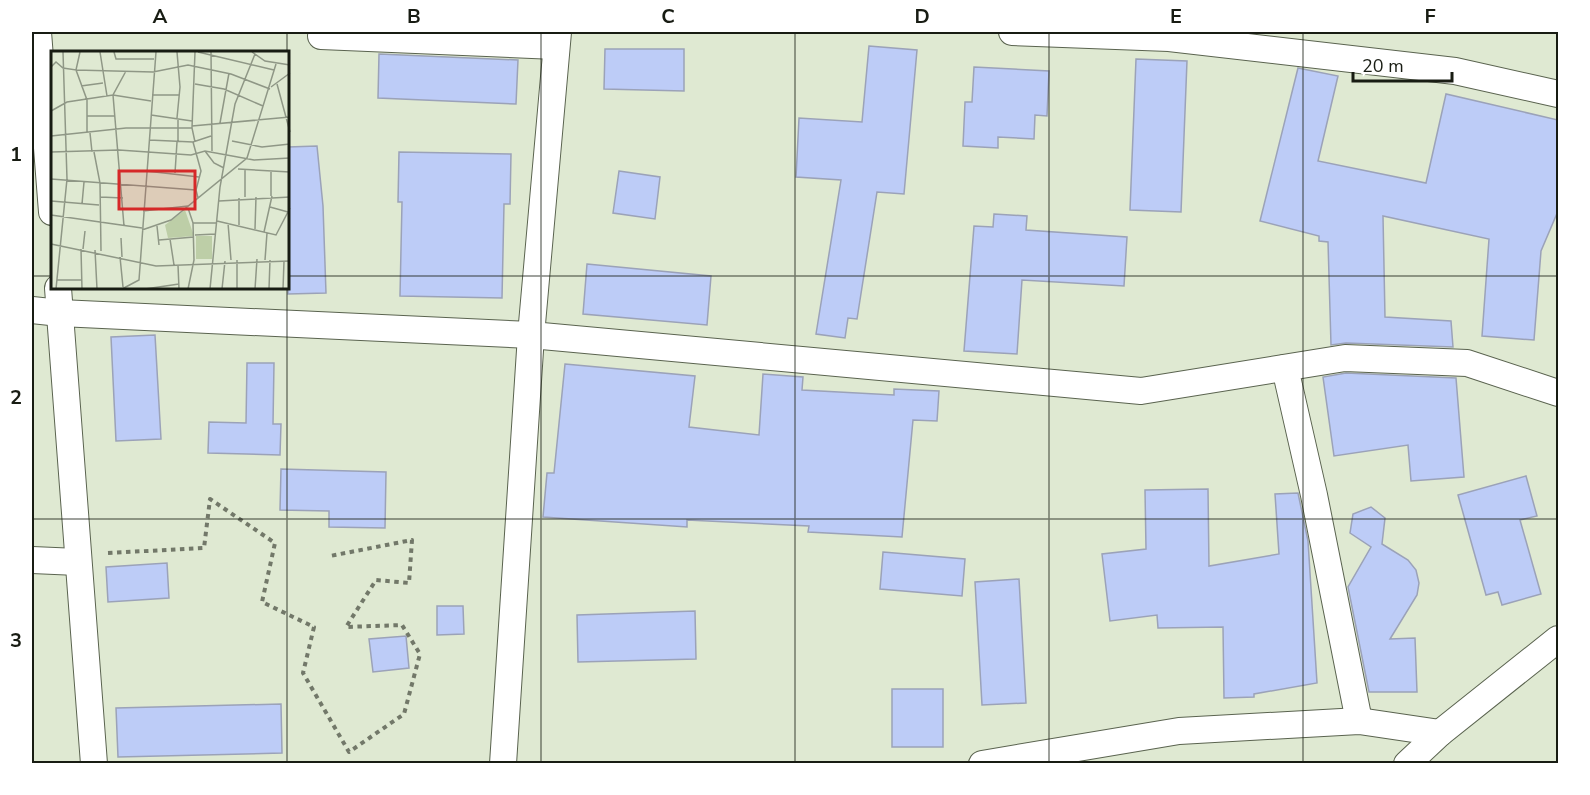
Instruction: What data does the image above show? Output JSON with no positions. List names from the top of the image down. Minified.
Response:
{"scale_bar":"20 m","grid":{"columns":["A","B","C","D","E","F"],"rows":["1","2","3"]}}
